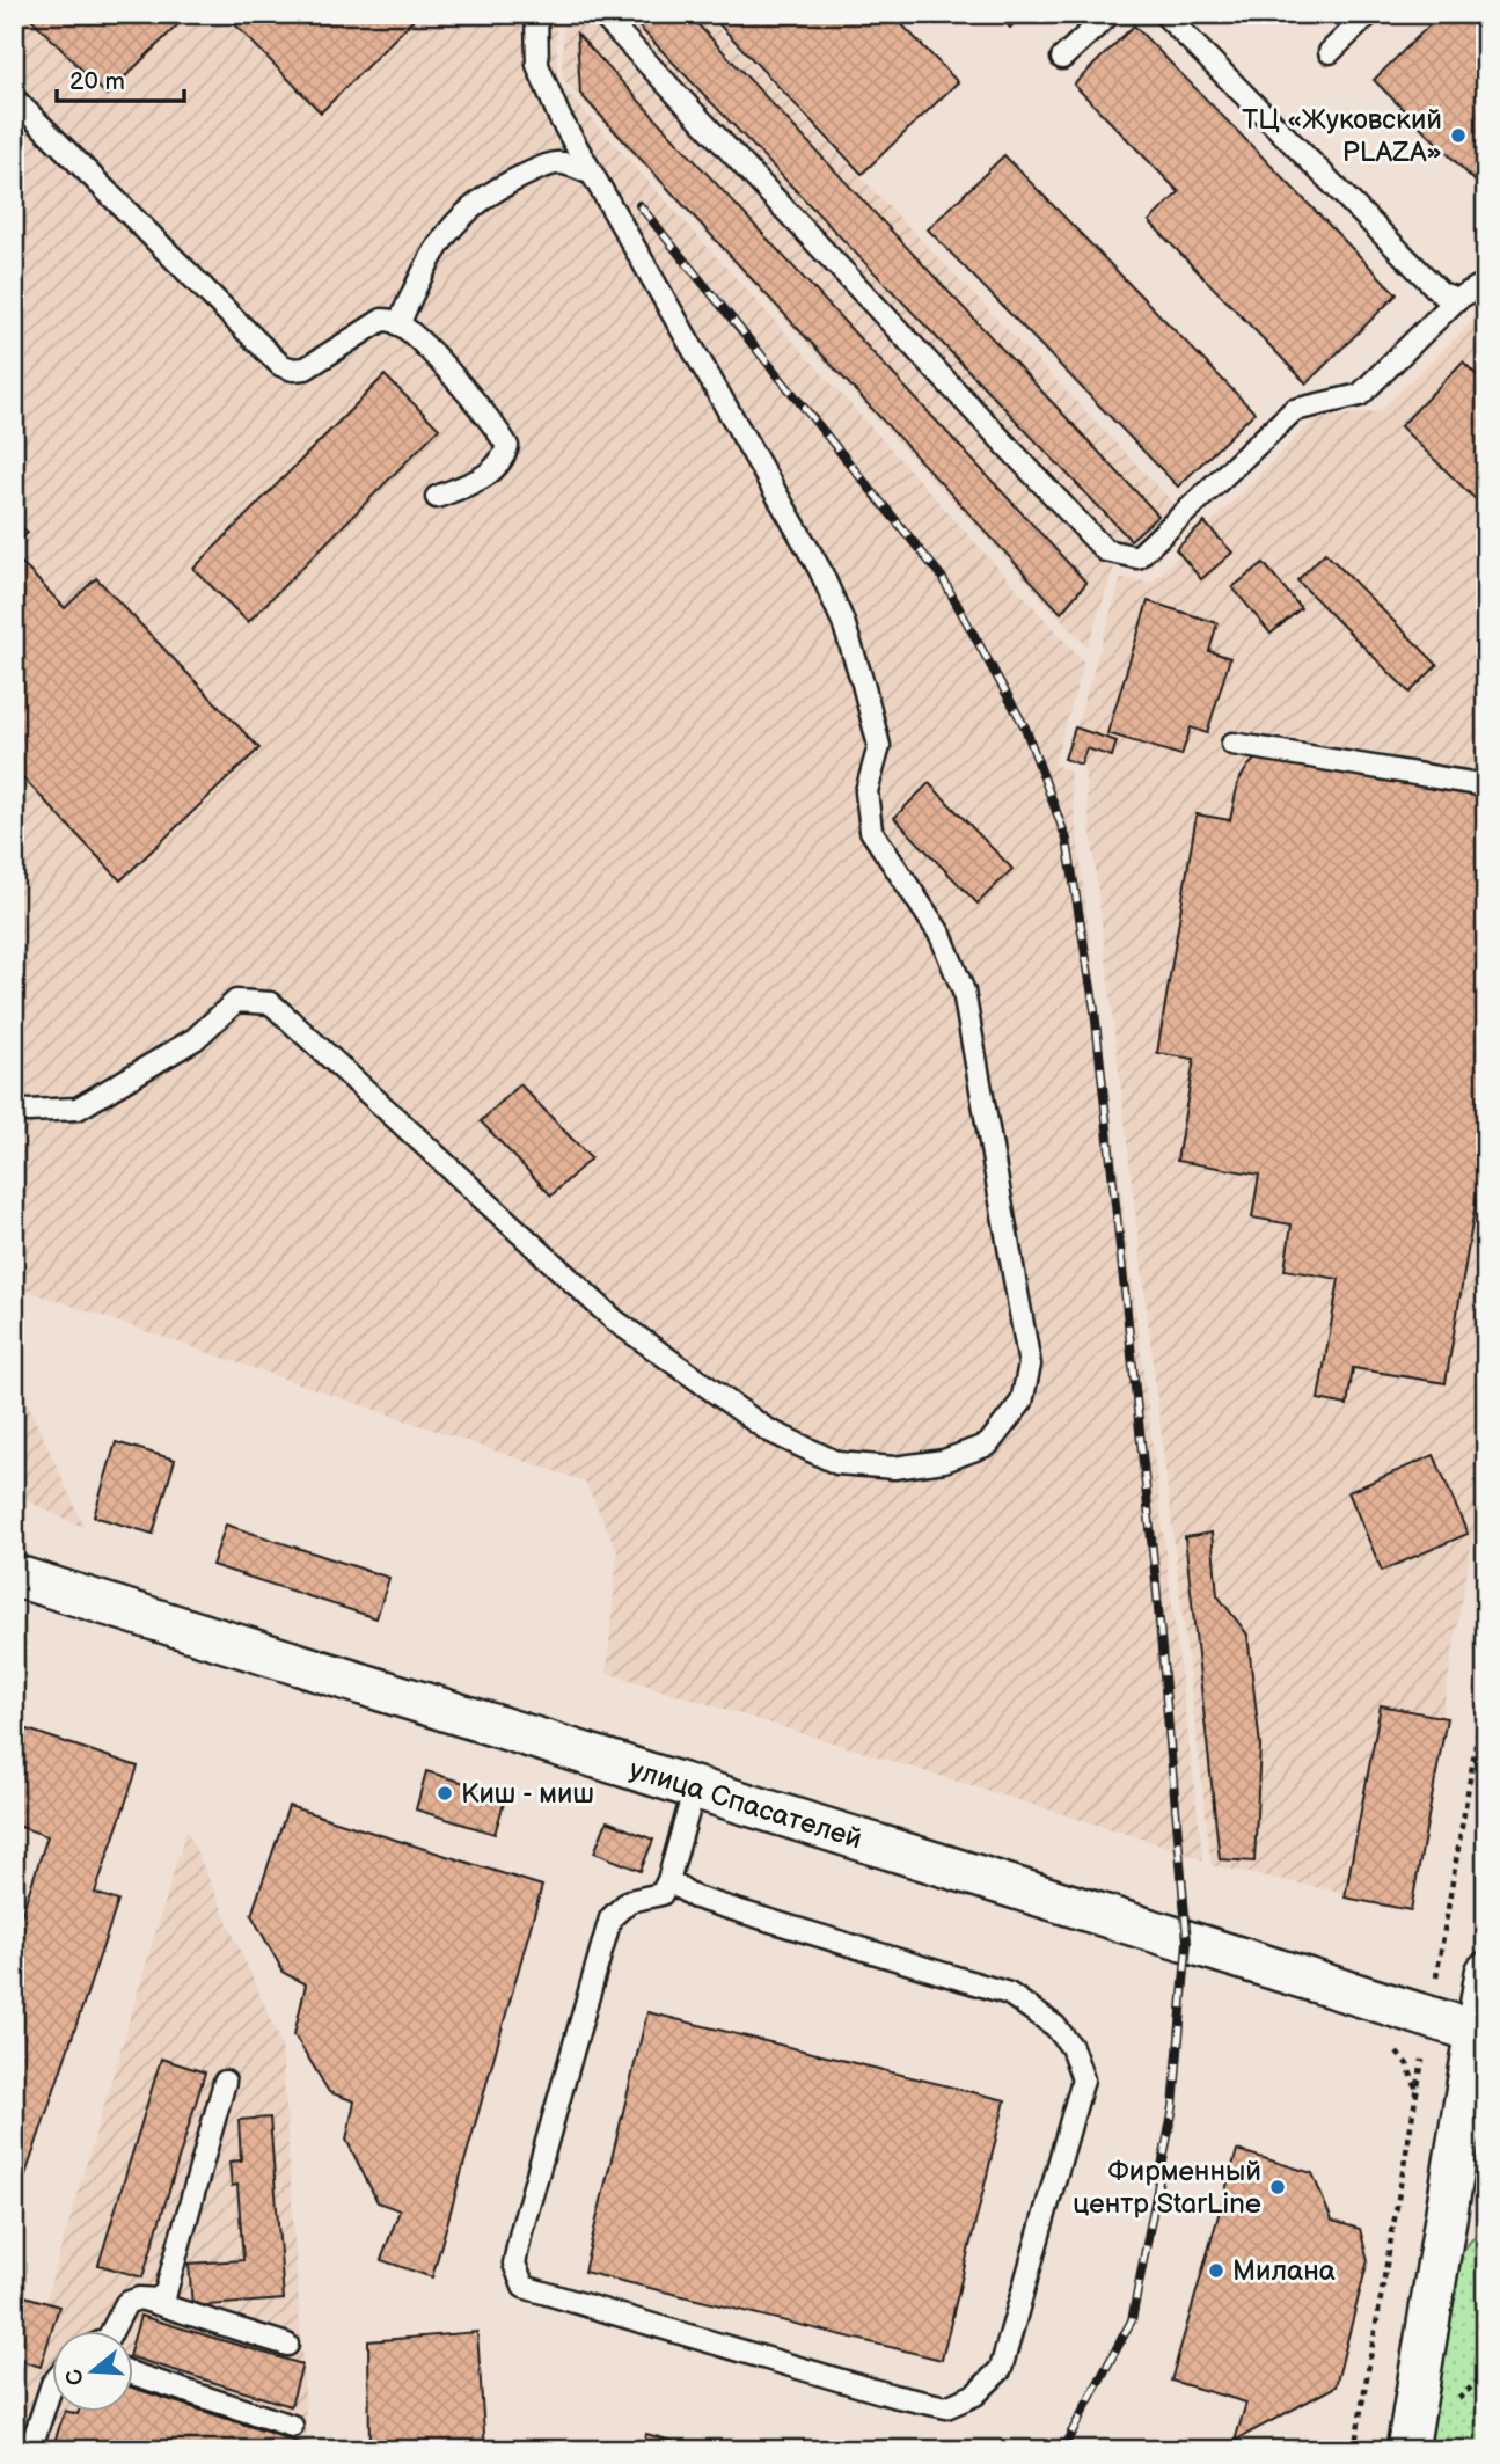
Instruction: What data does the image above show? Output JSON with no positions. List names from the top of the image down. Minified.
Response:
{"streets":{"street":["улица Спасателей"]},"places":["ТЦ «Жуковский PLAZA»","Киш - миш","Фирменный центр StarLine","Милана"],"scale_bar":"20 m","north":"left"}
